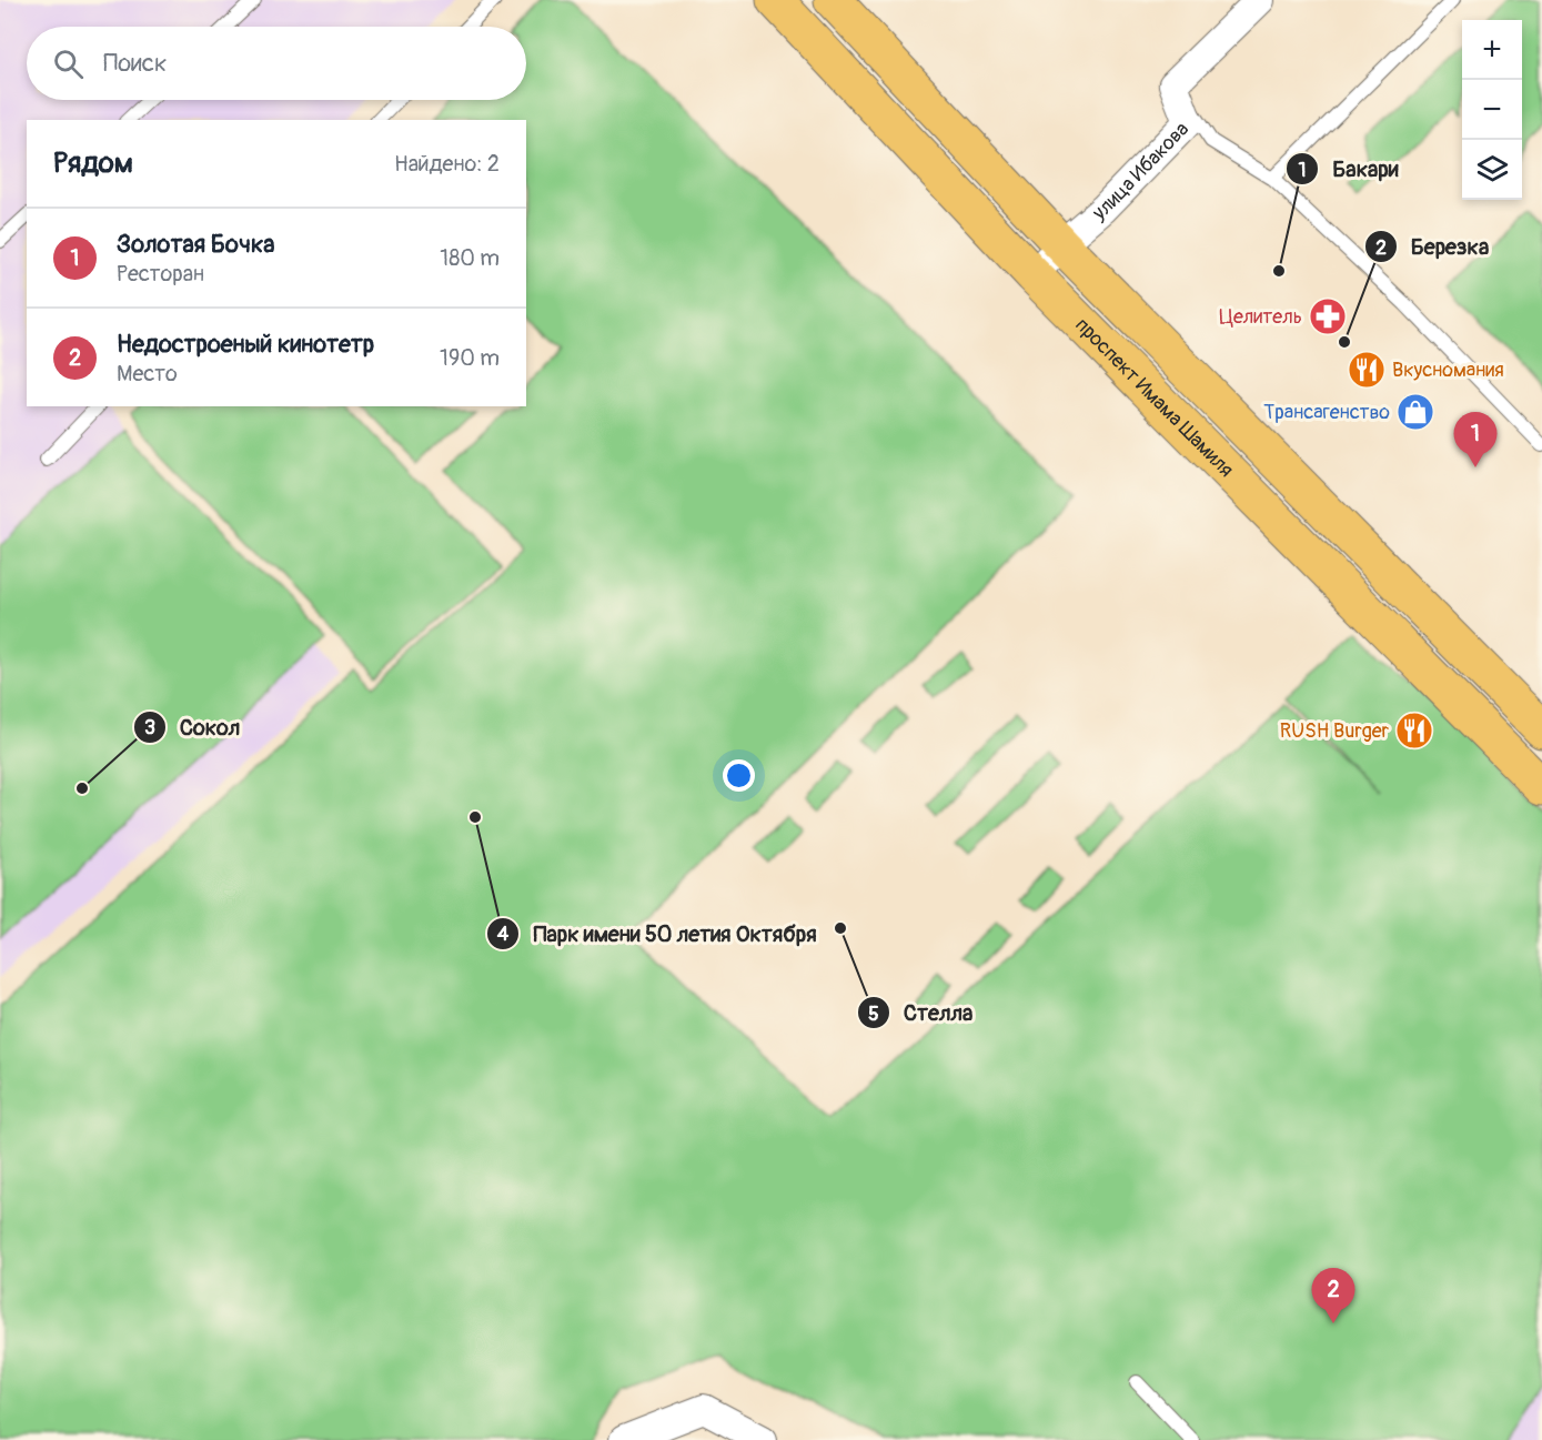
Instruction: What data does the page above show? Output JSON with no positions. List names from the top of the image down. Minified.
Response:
{"streets":{"main road":["проспект Имама Шамиля"],"street":["улица Ибакова"]},"crossings":[["улица Ибакова","проспект Имама Шамиля"]],"places":{"other":["Бакари","Березка","Сокол","Парк имени 50 летия Октября","Стелла"],"pharmacy":["Целитель"],"restaurant":["Вкусномания","RUSH Burger"],"shop":["Трансагенство"]},"page":{"map_buttons":["+","−"],"search":"Поиск","heading":["Рядом","Найдено: 2"],"list":[{"mark":"1","name":"Золотая Бочка","note":"Ресторан","value":"180 m"},{"mark":"2","name":"Недостроеный кинотетр","note":"Место","value":"190 m"}],"pins":["1","2"]}}
